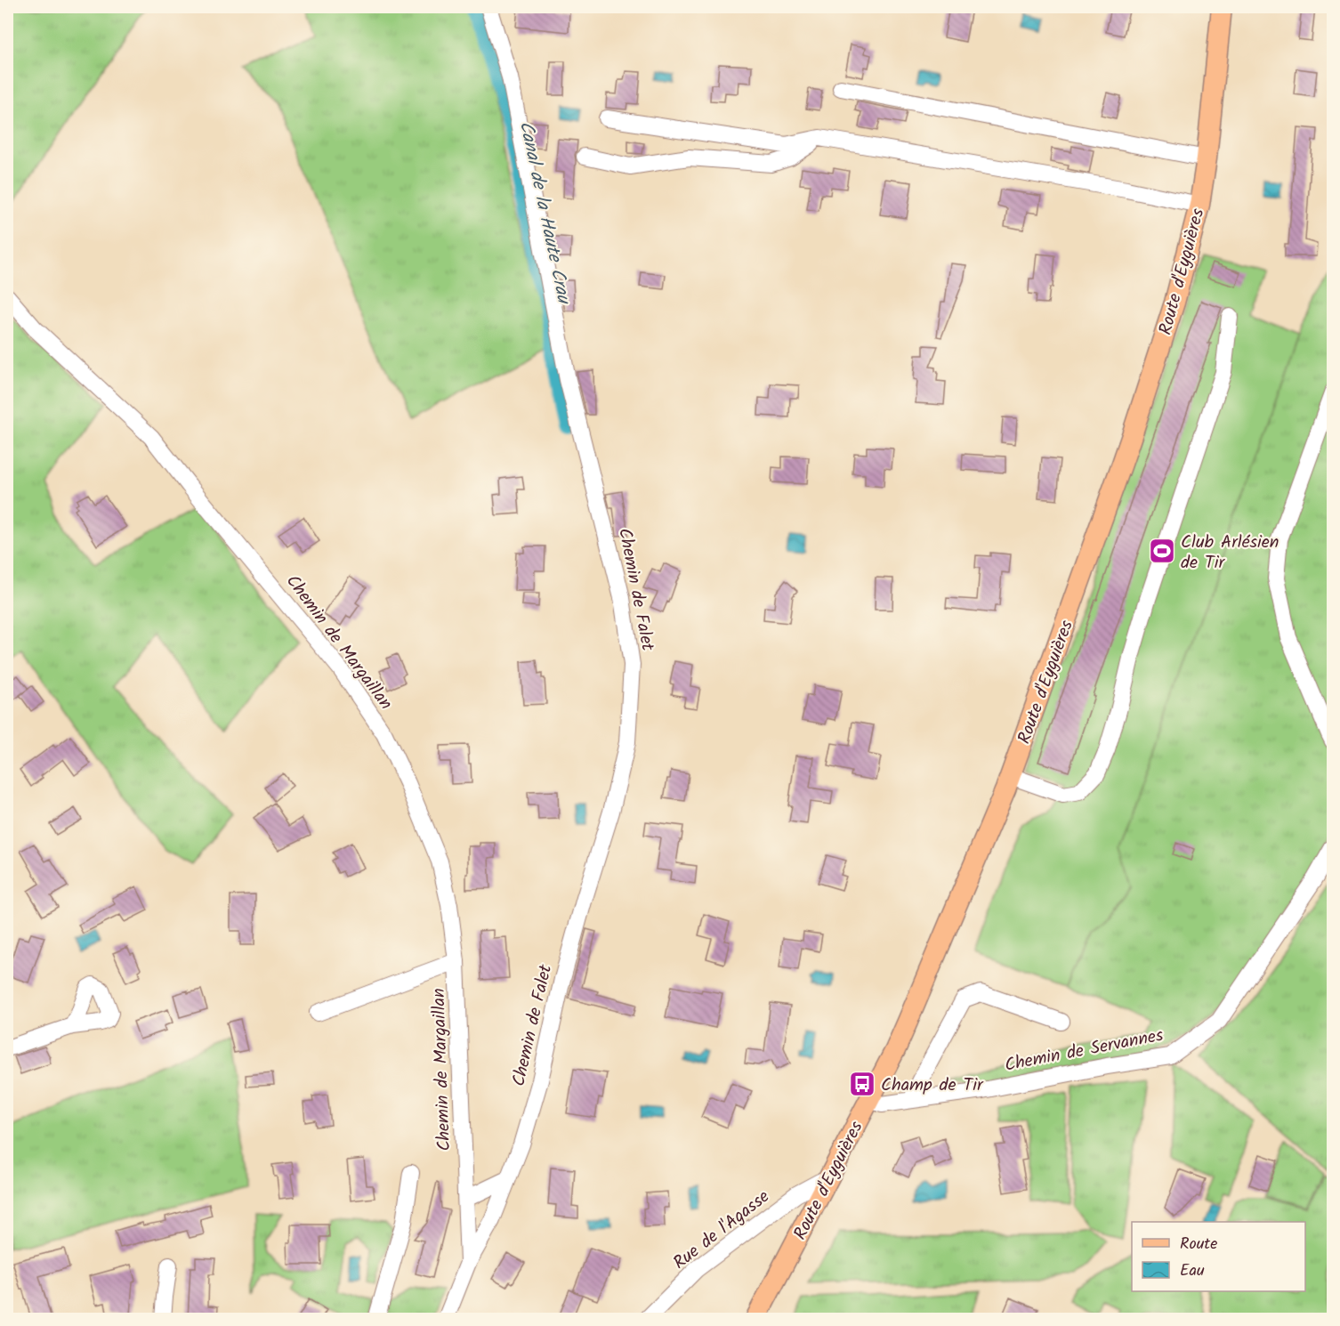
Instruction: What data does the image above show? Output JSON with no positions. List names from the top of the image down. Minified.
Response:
{"streets":{"main road":["Route d'Eyguières"],"street":["Chemin de Falet","Chemin de Margaillan","Chemin de Servannes","Rue de l'Agasse"]},"crossings":[["Route d'Eyguières","Chemin de Servannes"],["Route d'Eyguières","Rue de l'Agasse"],["Chemin de Falet","Chemin de Margaillan"]],"water":["Canal de la Haute Crau"],"places":{"sports":["Club Arlésien de Tir"],"bus stop":["Champ de Tir"]},"legend":["Route","Eau"]}
